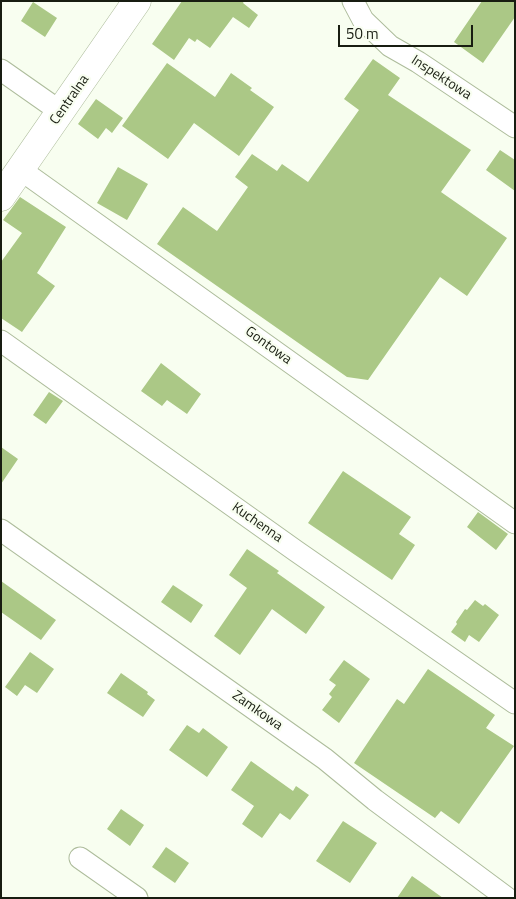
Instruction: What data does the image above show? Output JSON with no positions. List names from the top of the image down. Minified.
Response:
{"streets":{"street":["Inspektowa","Centralna","Gontowa","Kuchenna","Zamkowa"]},"crossings":[["Centralna","Gontowa"]],"scale_bar":"50 m"}
